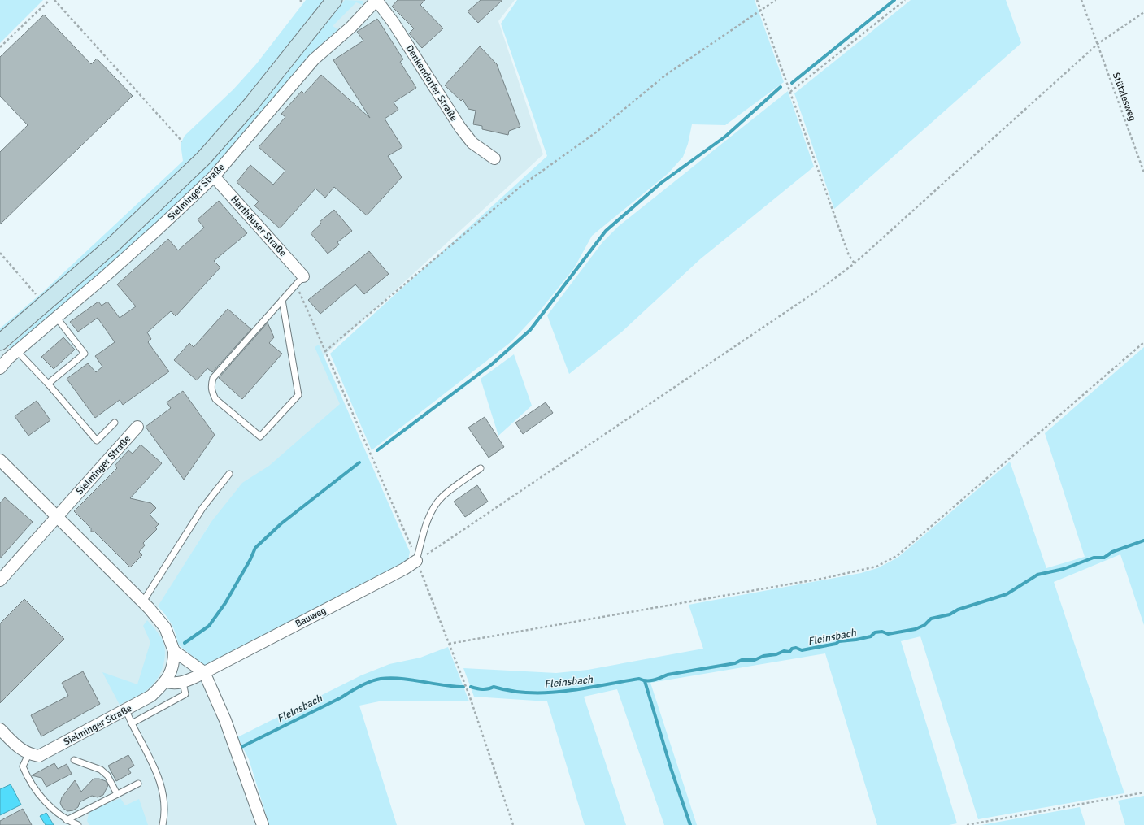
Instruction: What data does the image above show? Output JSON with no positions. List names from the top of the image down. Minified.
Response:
{"streets":{"street":["Denkendorfer Straße","Sielminger Straße","Harthäuser Straße","Bauweg"],"path":["Stützlesweg"]},"crossings":[["Denkendorfer Straße","Sielminger Straße"],["Sielminger Straße","Harthäuser Straße"]],"water":["Fleinsbach"]}
